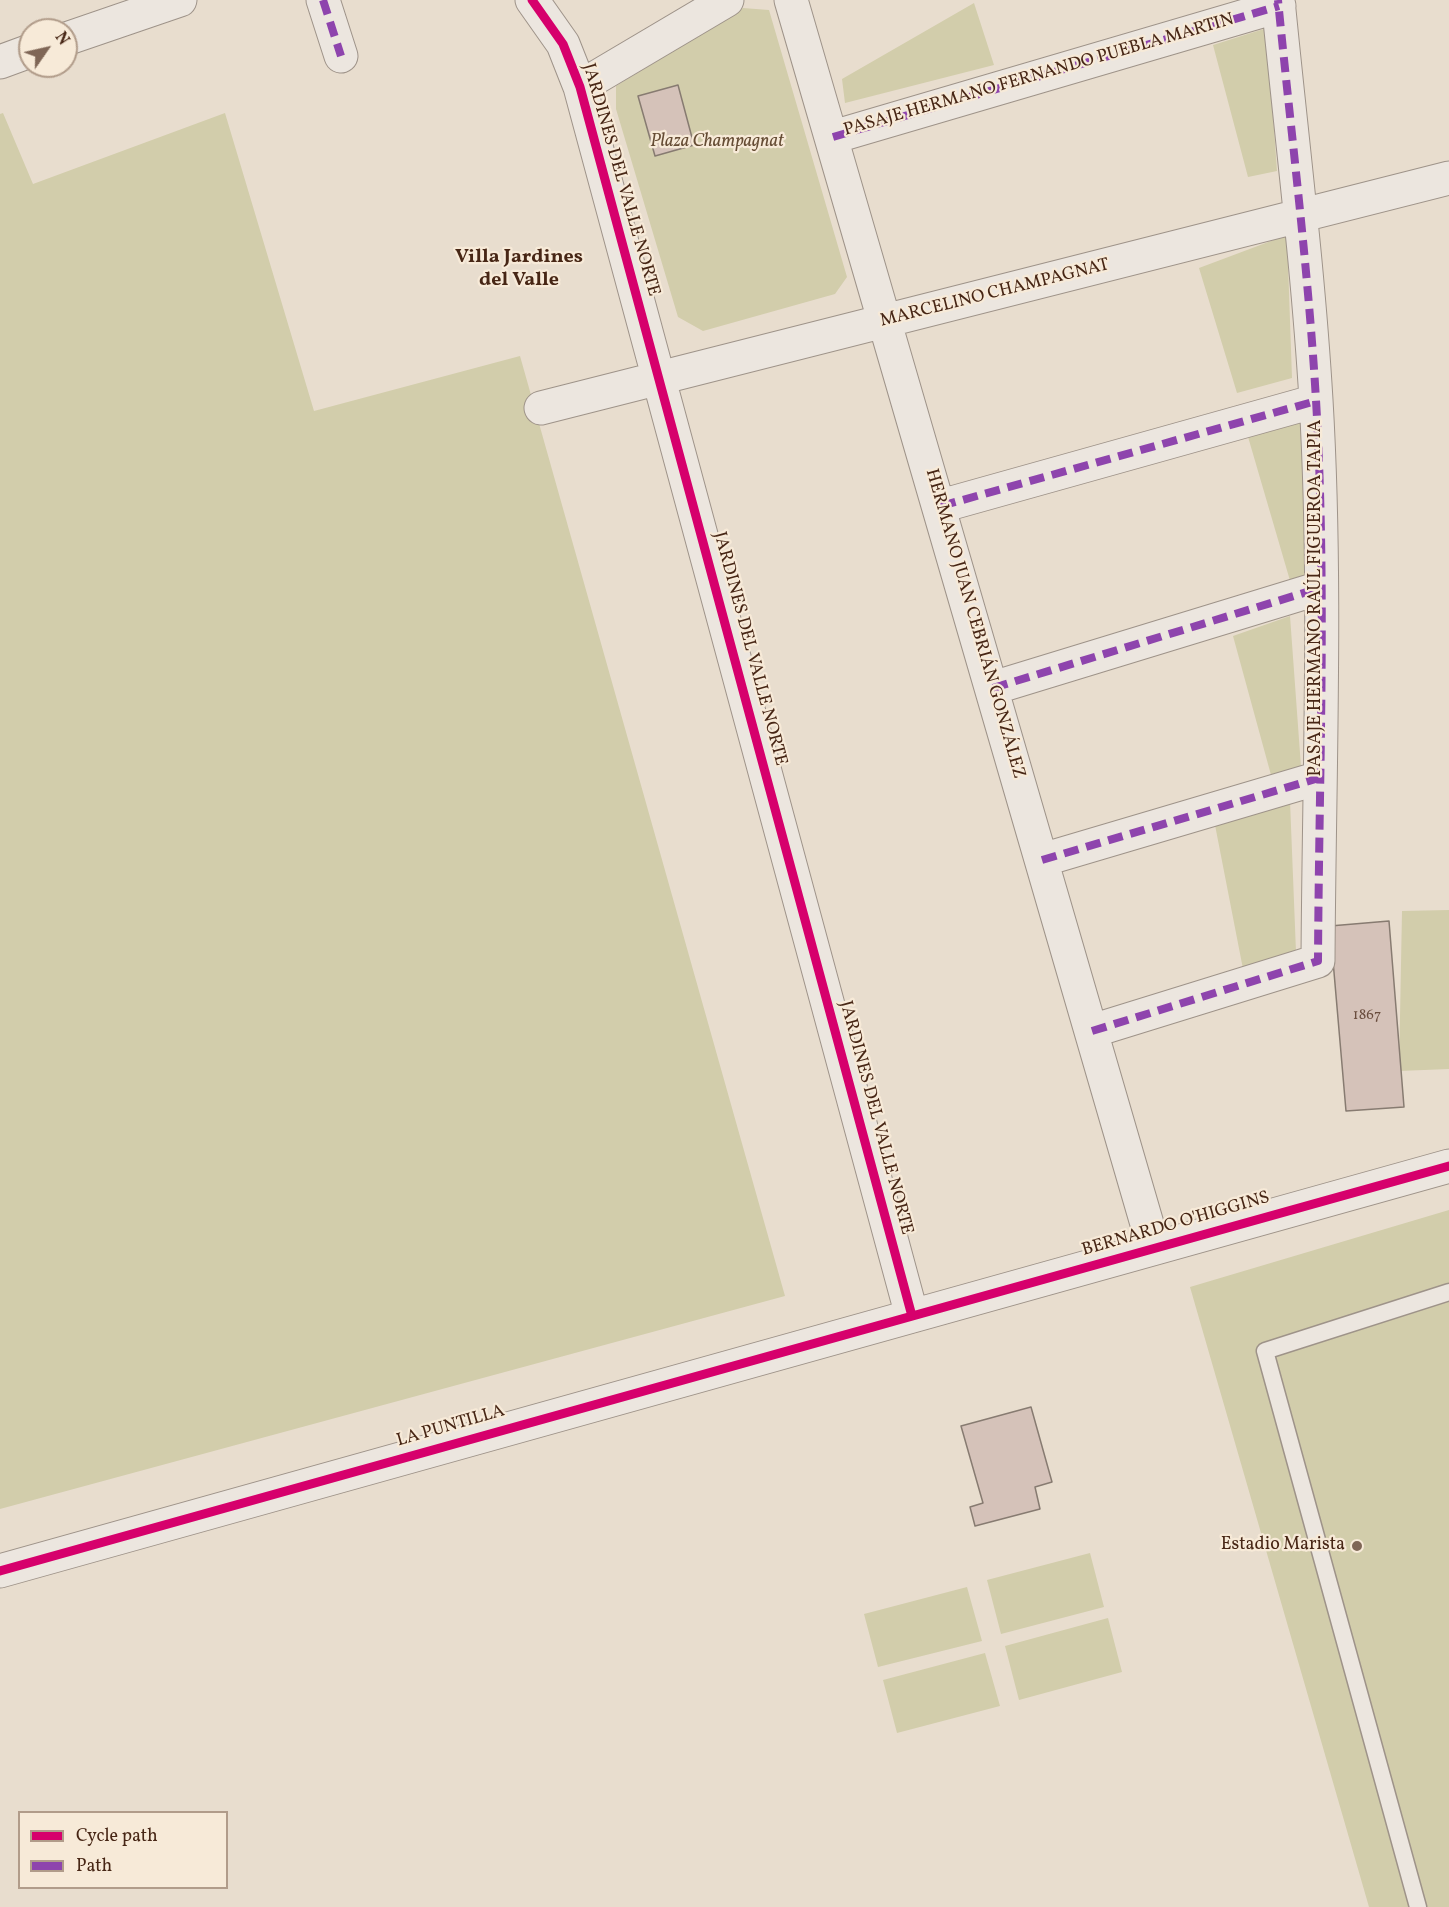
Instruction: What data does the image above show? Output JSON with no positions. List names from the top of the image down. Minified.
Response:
{"streets":{"street":["PASAJE HERMANO FERNANDO PUEBLA MARTIN","JARDINES DEL VALLE NORTE","MARCELINO CHAMPAGNAT","PASAJE HERMANO RAÚL FIGUEROA TAPIA","HERMANO JUAN CEBRIÁN GONZÁLEZ","BERNARDO O'HIGGINS","LA PUNTILLA"]},"crossings":[["PASAJE HERMANO FERNANDO PUEBLA MARTIN","PASAJE HERMANO RAÚL FIGUEROA TAPIA"],["PASAJE HERMANO FERNANDO PUEBLA MARTIN","HERMANO JUAN CEBRIÁN GONZÁLEZ"],["JARDINES DEL VALLE NORTE","MARCELINO CHAMPAGNAT"],["JARDINES DEL VALLE NORTE","BERNARDO O'HIGGINS"],["JARDINES DEL VALLE NORTE","LA PUNTILLA"],["MARCELINO CHAMPAGNAT","PASAJE HERMANO RAÚL FIGUEROA TAPIA"],["MARCELINO CHAMPAGNAT","HERMANO JUAN CEBRIÁN GONZÁLEZ"],["PASAJE HERMANO RAÚL FIGUEROA TAPIA","HERMANO JUAN CEBRIÁN GONZÁLEZ"],["HERMANO JUAN CEBRIÁN GONZÁLEZ","BERNARDO O'HIGGINS"],["BERNARDO O'HIGGINS","LA PUNTILLA"]],"districts":["Villa Jardines del Valle"],"parks":["Plaza Champagnat"],"places":["Estadio Marista"],"house_numbers":["1867"],"legend":["Cycle path","Path"],"north":"top right"}
